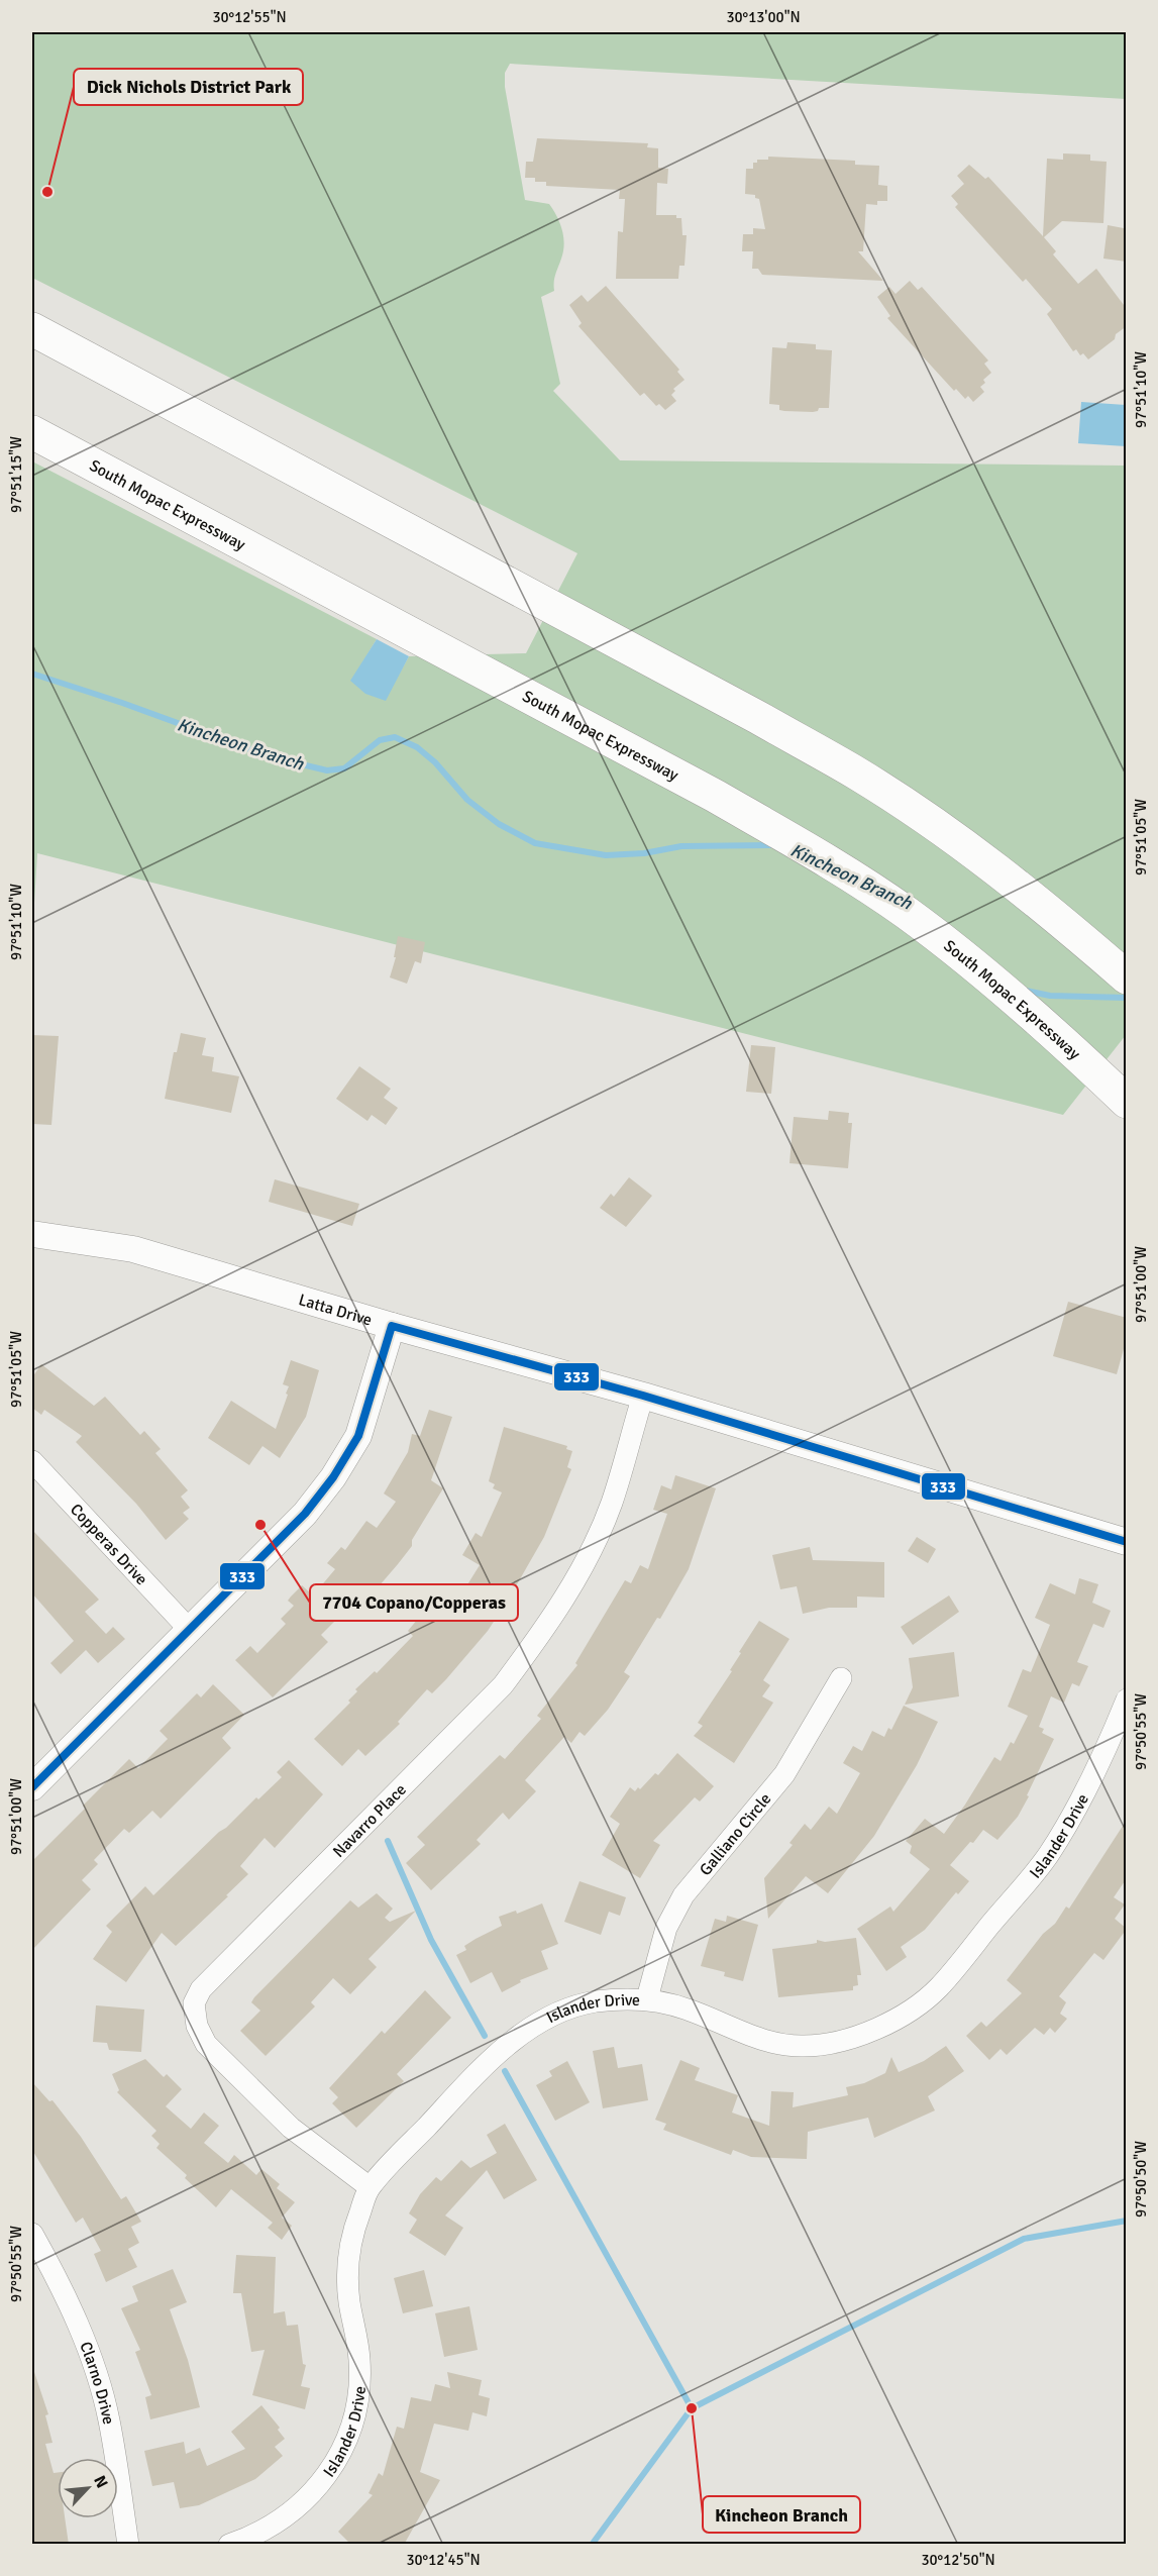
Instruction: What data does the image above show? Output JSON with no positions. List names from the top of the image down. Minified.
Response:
{"streets":{"highway":["South Mopac Expressway"],"street":["Latta Drive","Copperas Drive","Navarro Place","Islander Drive","Galliano Circle","Clarno Drive"]},"crossings":[["Latta Drive","Navarro Place"],["Navarro Place","Islander Drive"],["Islander Drive","Galliano Circle"]],"water":["Kincheon Branch"],"places":["Dick Nichols District Park","7704 Copano/Copperas","Kincheon Branch"],"lines":["transit line 333"],"north":"top right","coordinates":["30°12'55\"N","30°13'00\"N","97°51'10\"W","97°51'15\"W","97°51'05\"W","97°51'00\"W","97°50'55\"W","97°50'50\"W","30°12'45\"N","30°12'50\"N"]}
